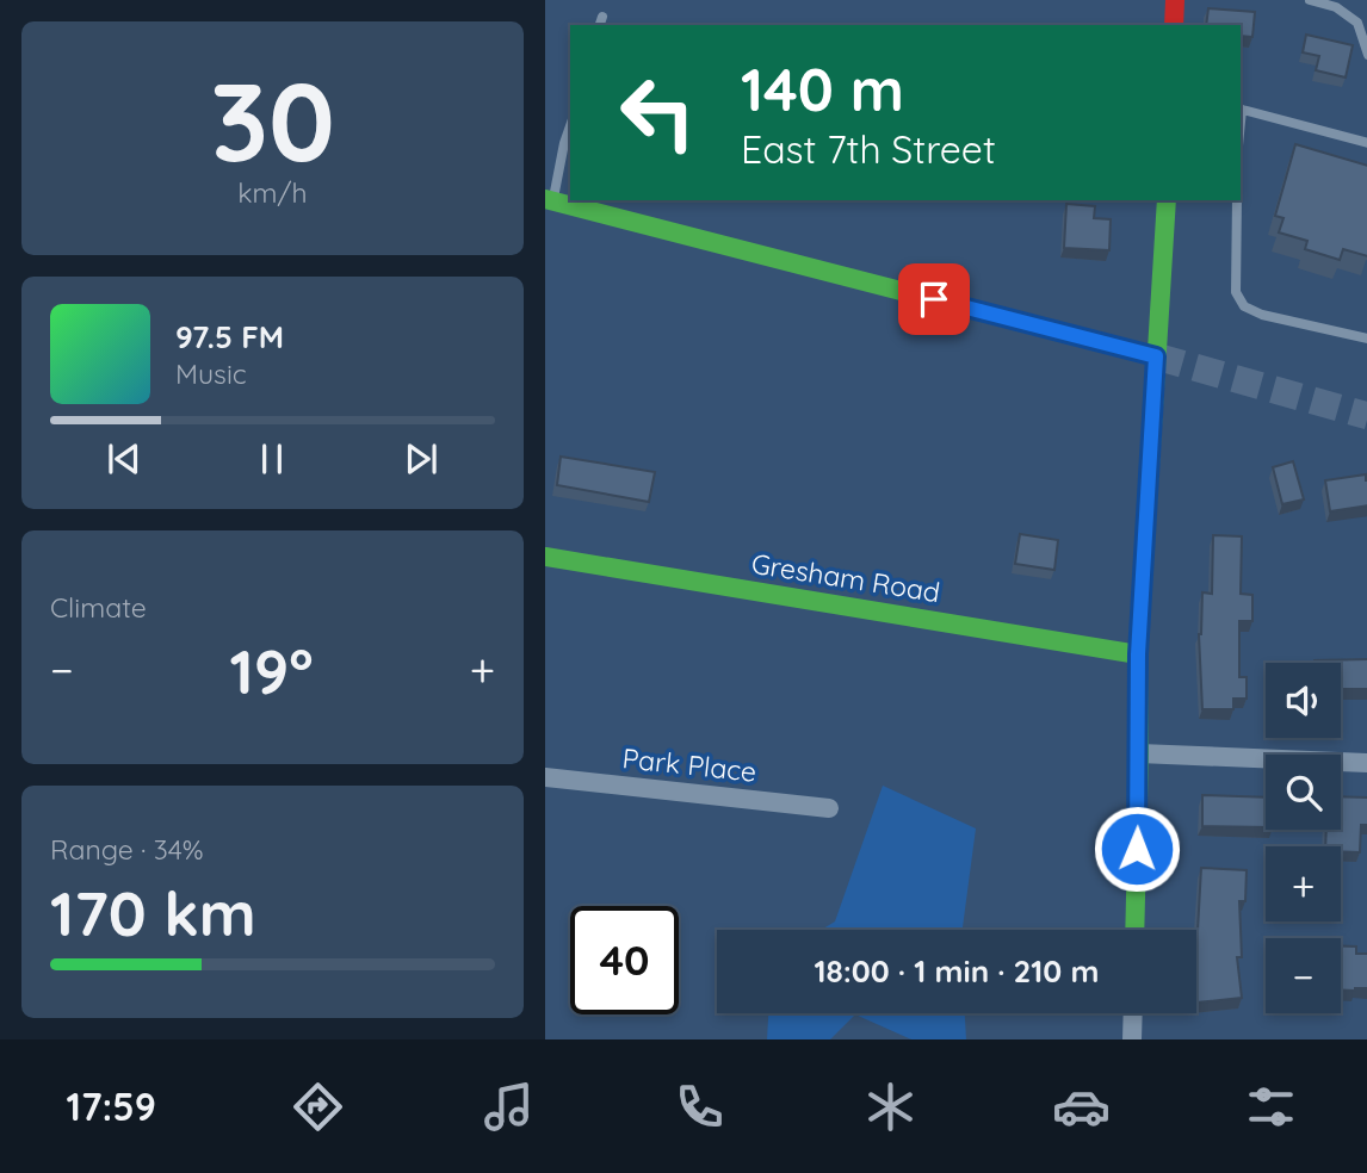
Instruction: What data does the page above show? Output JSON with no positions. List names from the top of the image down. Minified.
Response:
{"streets":{"street":["Gresham Road","Park Place"]},"page":{"tile":[["30","km/h"],"Climate",["Range · 34%","170 km"]],"turn":["140 m","East 7th Street"],"song":["97.5 FM","Music"],"heat":["−","19°","+"],"map_buttons":["+","−"],"limit":"40","trip":"18:00 · 1 min · 210 m","tabs":"17:59"}}
